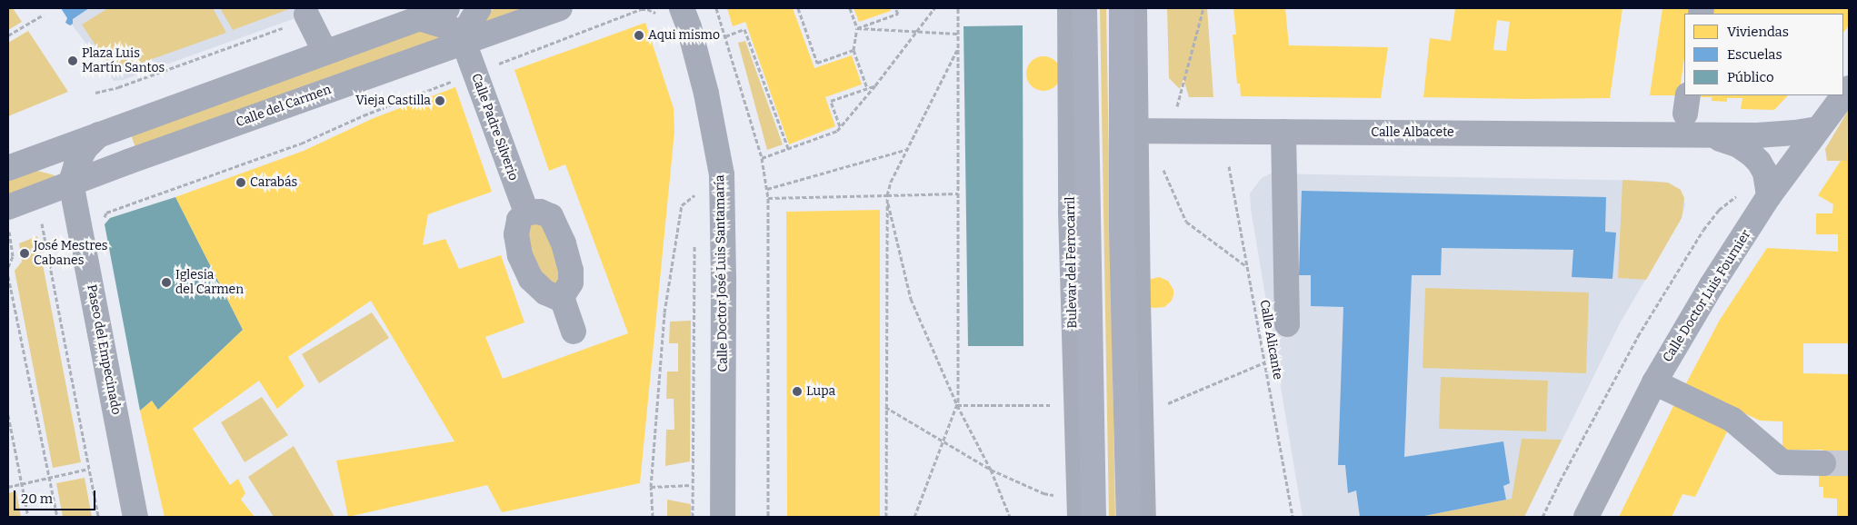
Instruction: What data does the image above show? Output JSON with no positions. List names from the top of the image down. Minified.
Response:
{"streets":{"main road":["Bulevar del Ferrocarril"],"street":["Calle del Carmen","Calle Padre Silverio","Calle Albacete","Calle Doctor José Luis Santamaría","Calle Doctor Luis Fournier","Paseo del Empecinado"],"path":["Calle Alicante"]},"crossings":[["Calle del Carmen","Calle Padre Silverio"],["Calle del Carmen","Paseo del Empecinado"],["Calle Albacete","Calle Doctor Luis Fournier"]],"places":["Aqui mismo","Plaza Luis Martín Santos","Vieja Castilla","Carabás","José Mestres Cabanes","Iglesia del Carmen","Lupa"],"legend":["Viviendas","Escuelas","Público"],"scale_bar":"20 m"}
